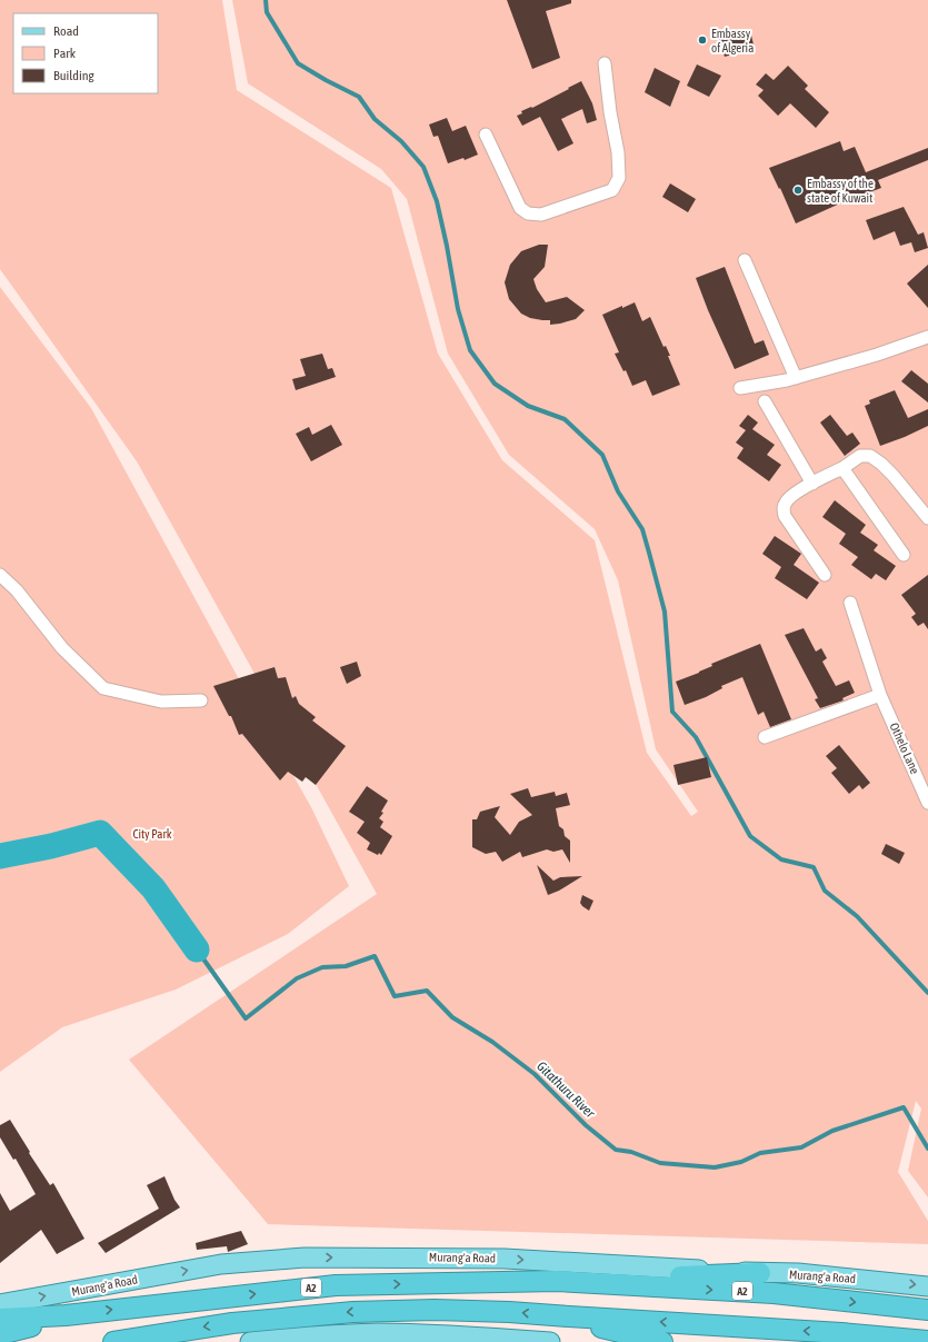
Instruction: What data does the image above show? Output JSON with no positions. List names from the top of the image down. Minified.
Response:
{"streets":{"highway":["Murang'a Road","A2"],"street":["Othelo Lane"]},"water":["Gitathuru River"],"parks":["City Park"],"places":["Embassy of Algeria","Embassy of the state of Kuwait"],"legend":["Road","Park","Building"]}
